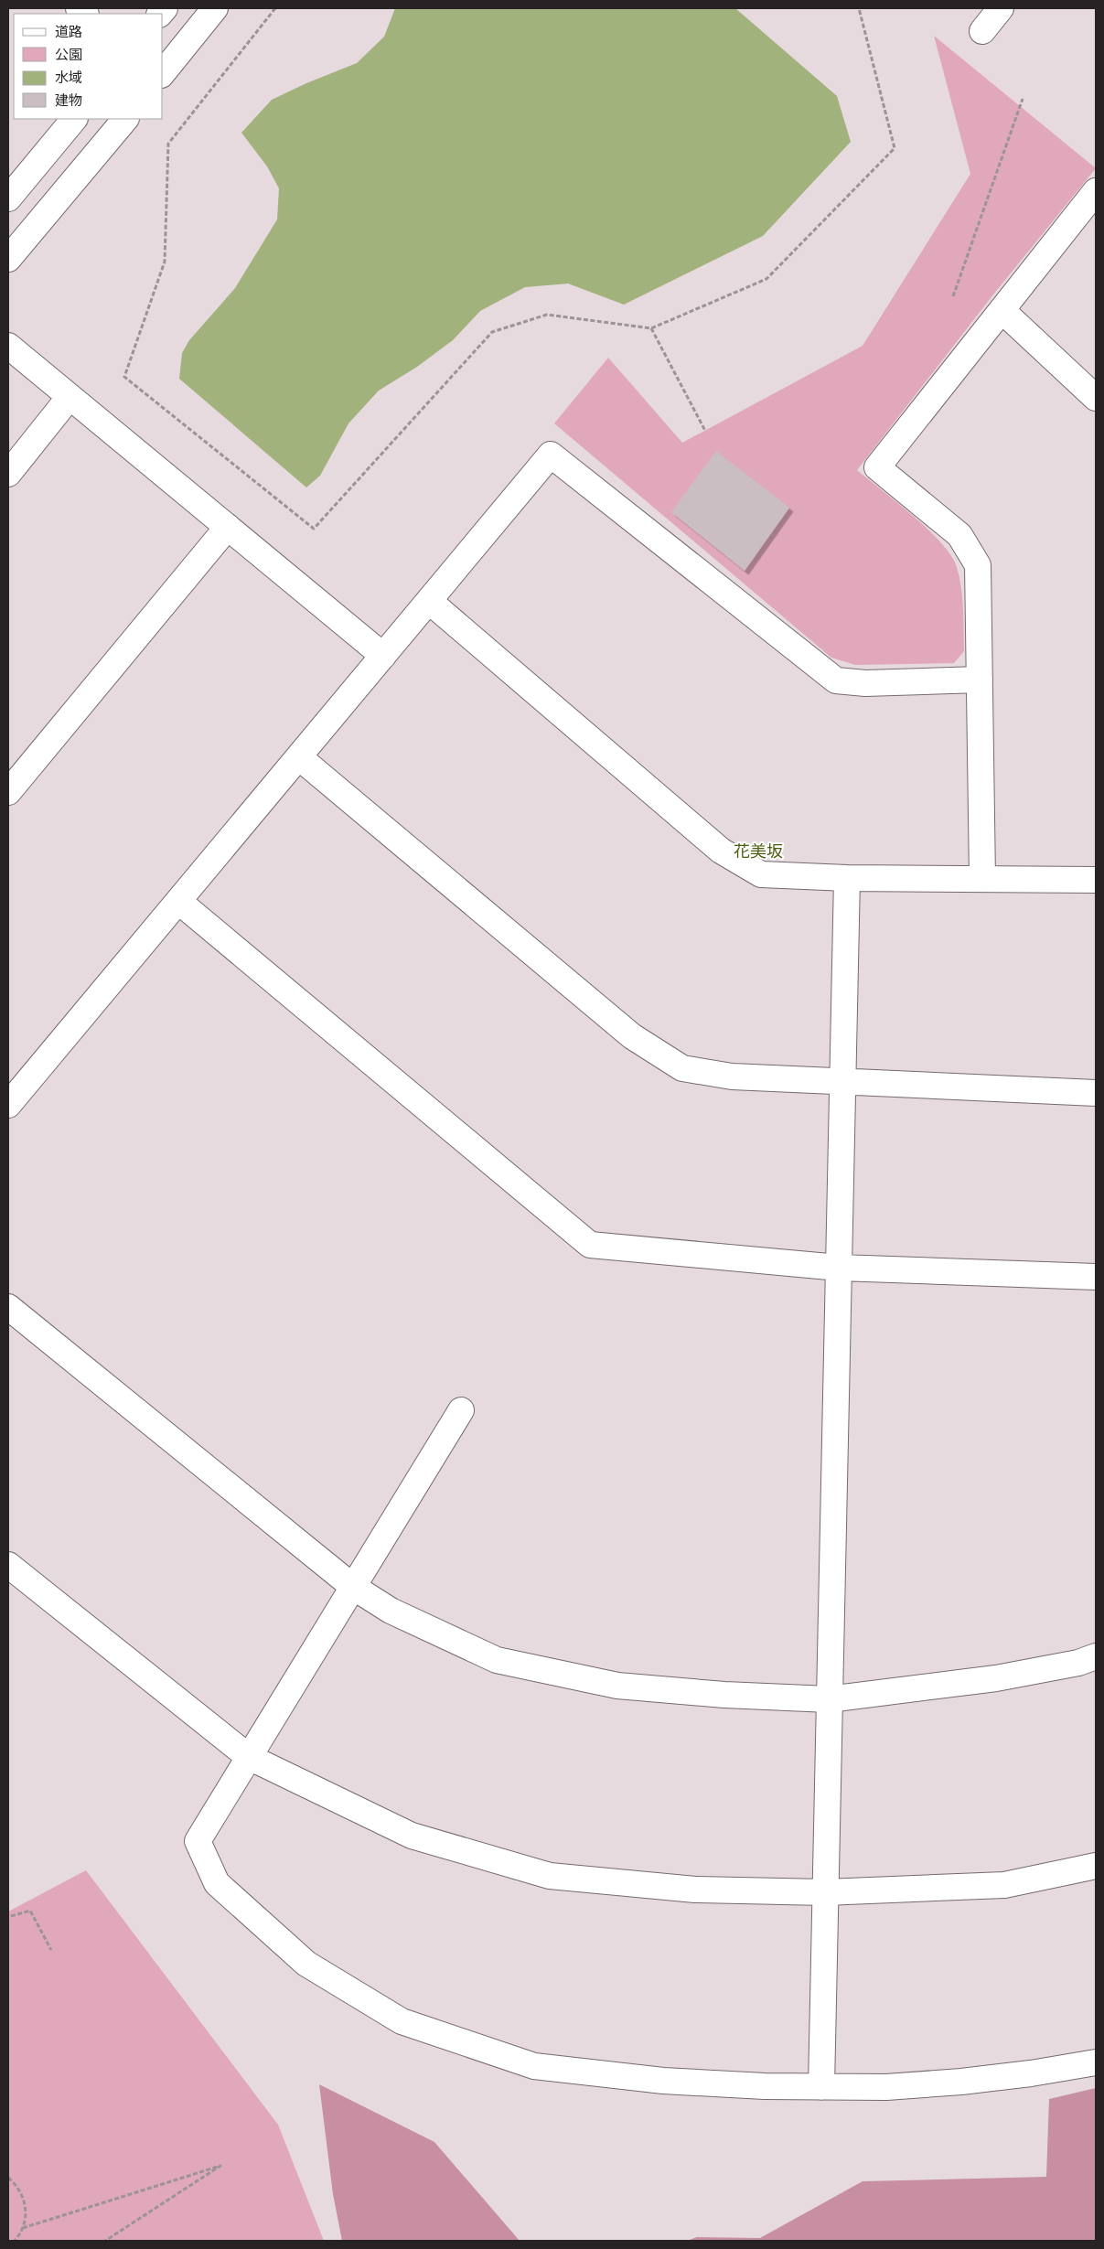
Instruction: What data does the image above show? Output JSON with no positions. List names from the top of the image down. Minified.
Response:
{"districts":["花美坂"],"legend":["道路","公園","水域","建物"]}
